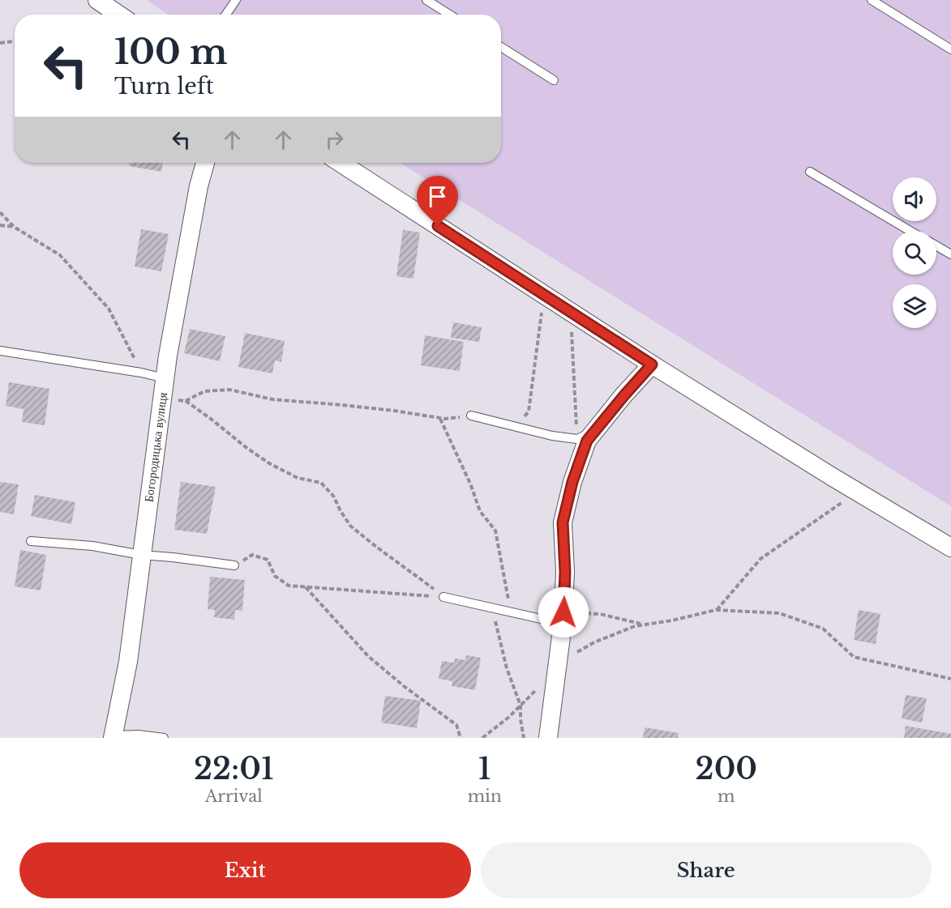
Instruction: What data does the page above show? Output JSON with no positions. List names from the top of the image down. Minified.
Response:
{"streets":{"street":["Богородицька вулиця"]},"page":{"turn":["100 m","Turn left"],"eta":["22:01","Arrival","1","min","200","m"],"buttons":["Exit","Share"]}}
